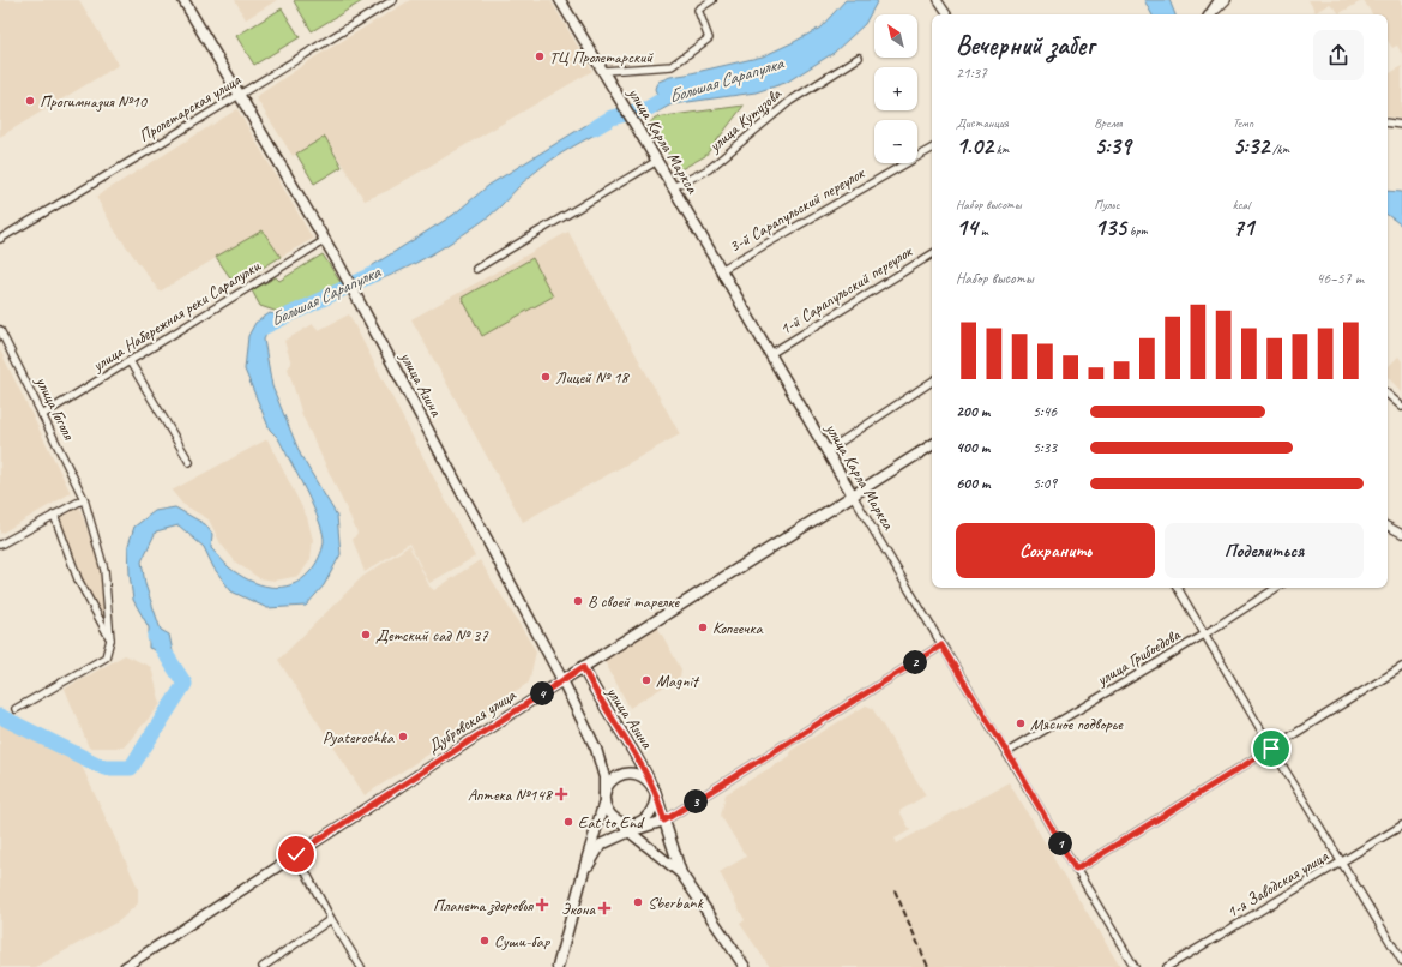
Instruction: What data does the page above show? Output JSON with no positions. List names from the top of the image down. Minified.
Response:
{"streets":{"main road":["улица Карла Маркса","улица Азина","Дубровская улица"],"street":["Пролетарская улица","улица Кутузова","3-й Сарапульский переулок","1-й Сарапульский переулок","улица Набережная реки Сарапулки","улица Гоголя","улица Грибоедова","1-я Заводская улица"]},"crossings":[["Пролетарская улица","улица Азина"],["улица Кутузова","улица Карла Маркса"],["улица Карла Маркса","3-й Сарапульский переулок"],["улица Карла Маркса","1-й Сарапульский переулок"],["улица Карла Маркса","улица Грибоедова"],["улица Карла Маркса","Дубровская улица"],["улица Набережная реки Сарапулки","улица Азина"],["улица Набережная реки Сарапулки","улица Гоголя"],["улица Азина","Дубровская улица"]],"water":["Большая Сарапулка"],"places":{"other":["ТЦ Пролетарский","Прогимназия №10","Лицей № 18","В своей тарелке","Копеечка","Детский сад № 37","Magnit","Мясное подворье","Pyaterochka","Eat to End","Sberbank","Суши-бар"],"health":["Аптека №148","Планета здоровья","Экона"]},"north":"top left","page":{"map_buttons":["+","−"],"heading":["Вечерний забег","21:37"],"stats":[["Дистанция","1.02 km"],["Время","5:39"],["Темп","5:32 /km"],["Набор высоты","14 m"],["Пульс","135 bpm"],["kcal","71"]],"chart":["Набор высоты","46–57 m"],"list":[{"name":"200 m","note":"5:46"},{"name":"400 m","note":"5:33"},{"name":"600 m","note":"5:09"}],"buttons":["Сохранить","Поделиться"],"pins":["2","4","3","1"]}}
